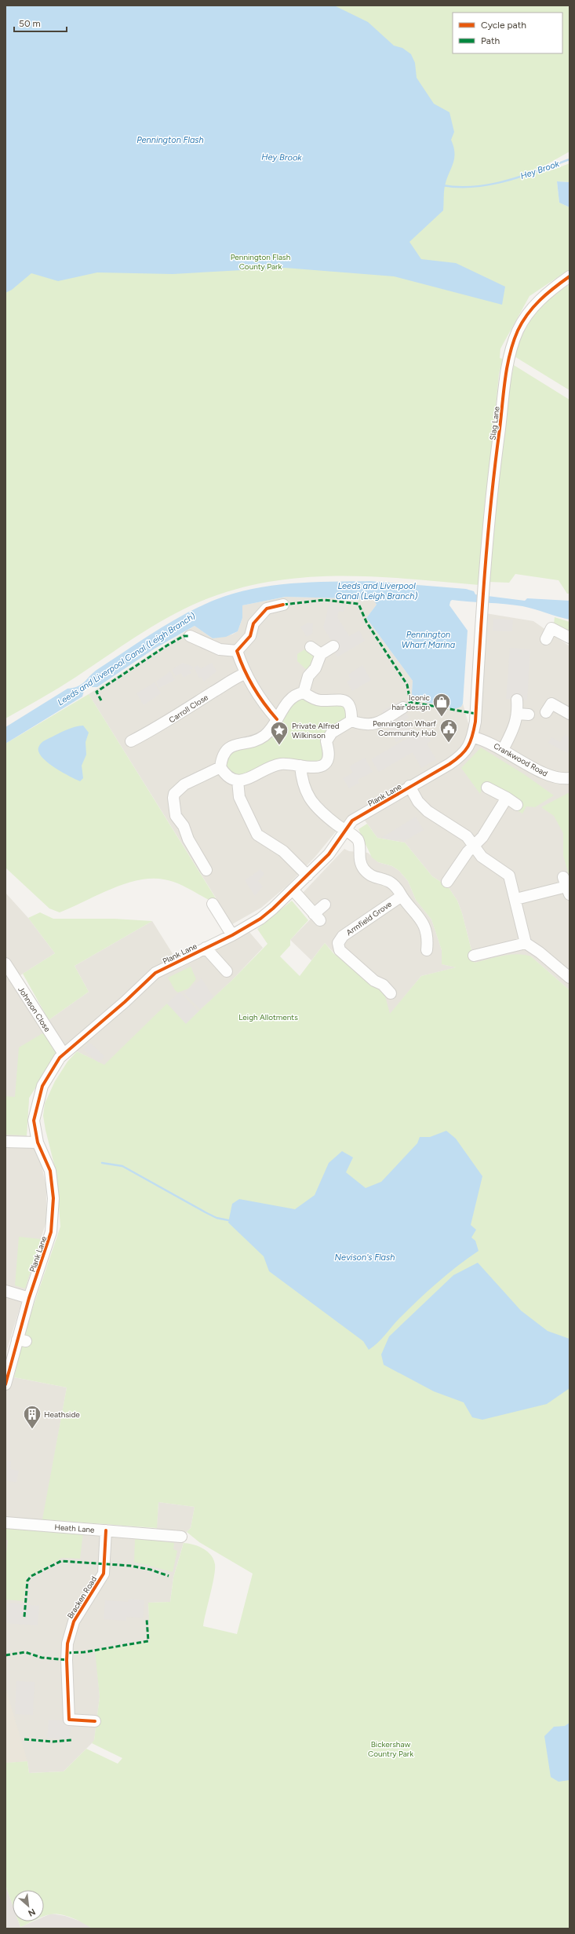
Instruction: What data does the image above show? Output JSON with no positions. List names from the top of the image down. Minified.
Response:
{"streets":{"street":["Slag Lane","Carroll Close","Crankwood Road","Plank Lane","Armfield Grove","Johnson Close","Heath Lane","Bracken Road"]},"crossings":[["Slag Lane","Plank Lane"],["Crankwood Road","Plank Lane"],["Plank Lane","Johnson Close"],["Heath Lane","Bracken Road"]],"water":["Pennington Flash","Hey Brook","Leeds and Liverpool Canal (Leigh Branch)","Pennington Wharf Marina","Nevison's Flash"],"parks":["Pennington Flash County Park","Leigh Allotments","Bickershaw Country Park"],"places":{"shop":["Iconic hair design"],"public building":["Pennington Wharf Community Hub"],"place":["Private Alfred Wilkinson"],"building":["Heathside"]},"legend":["Cycle path","Path"],"scale_bar":"50 m","north":"bottom right"}
